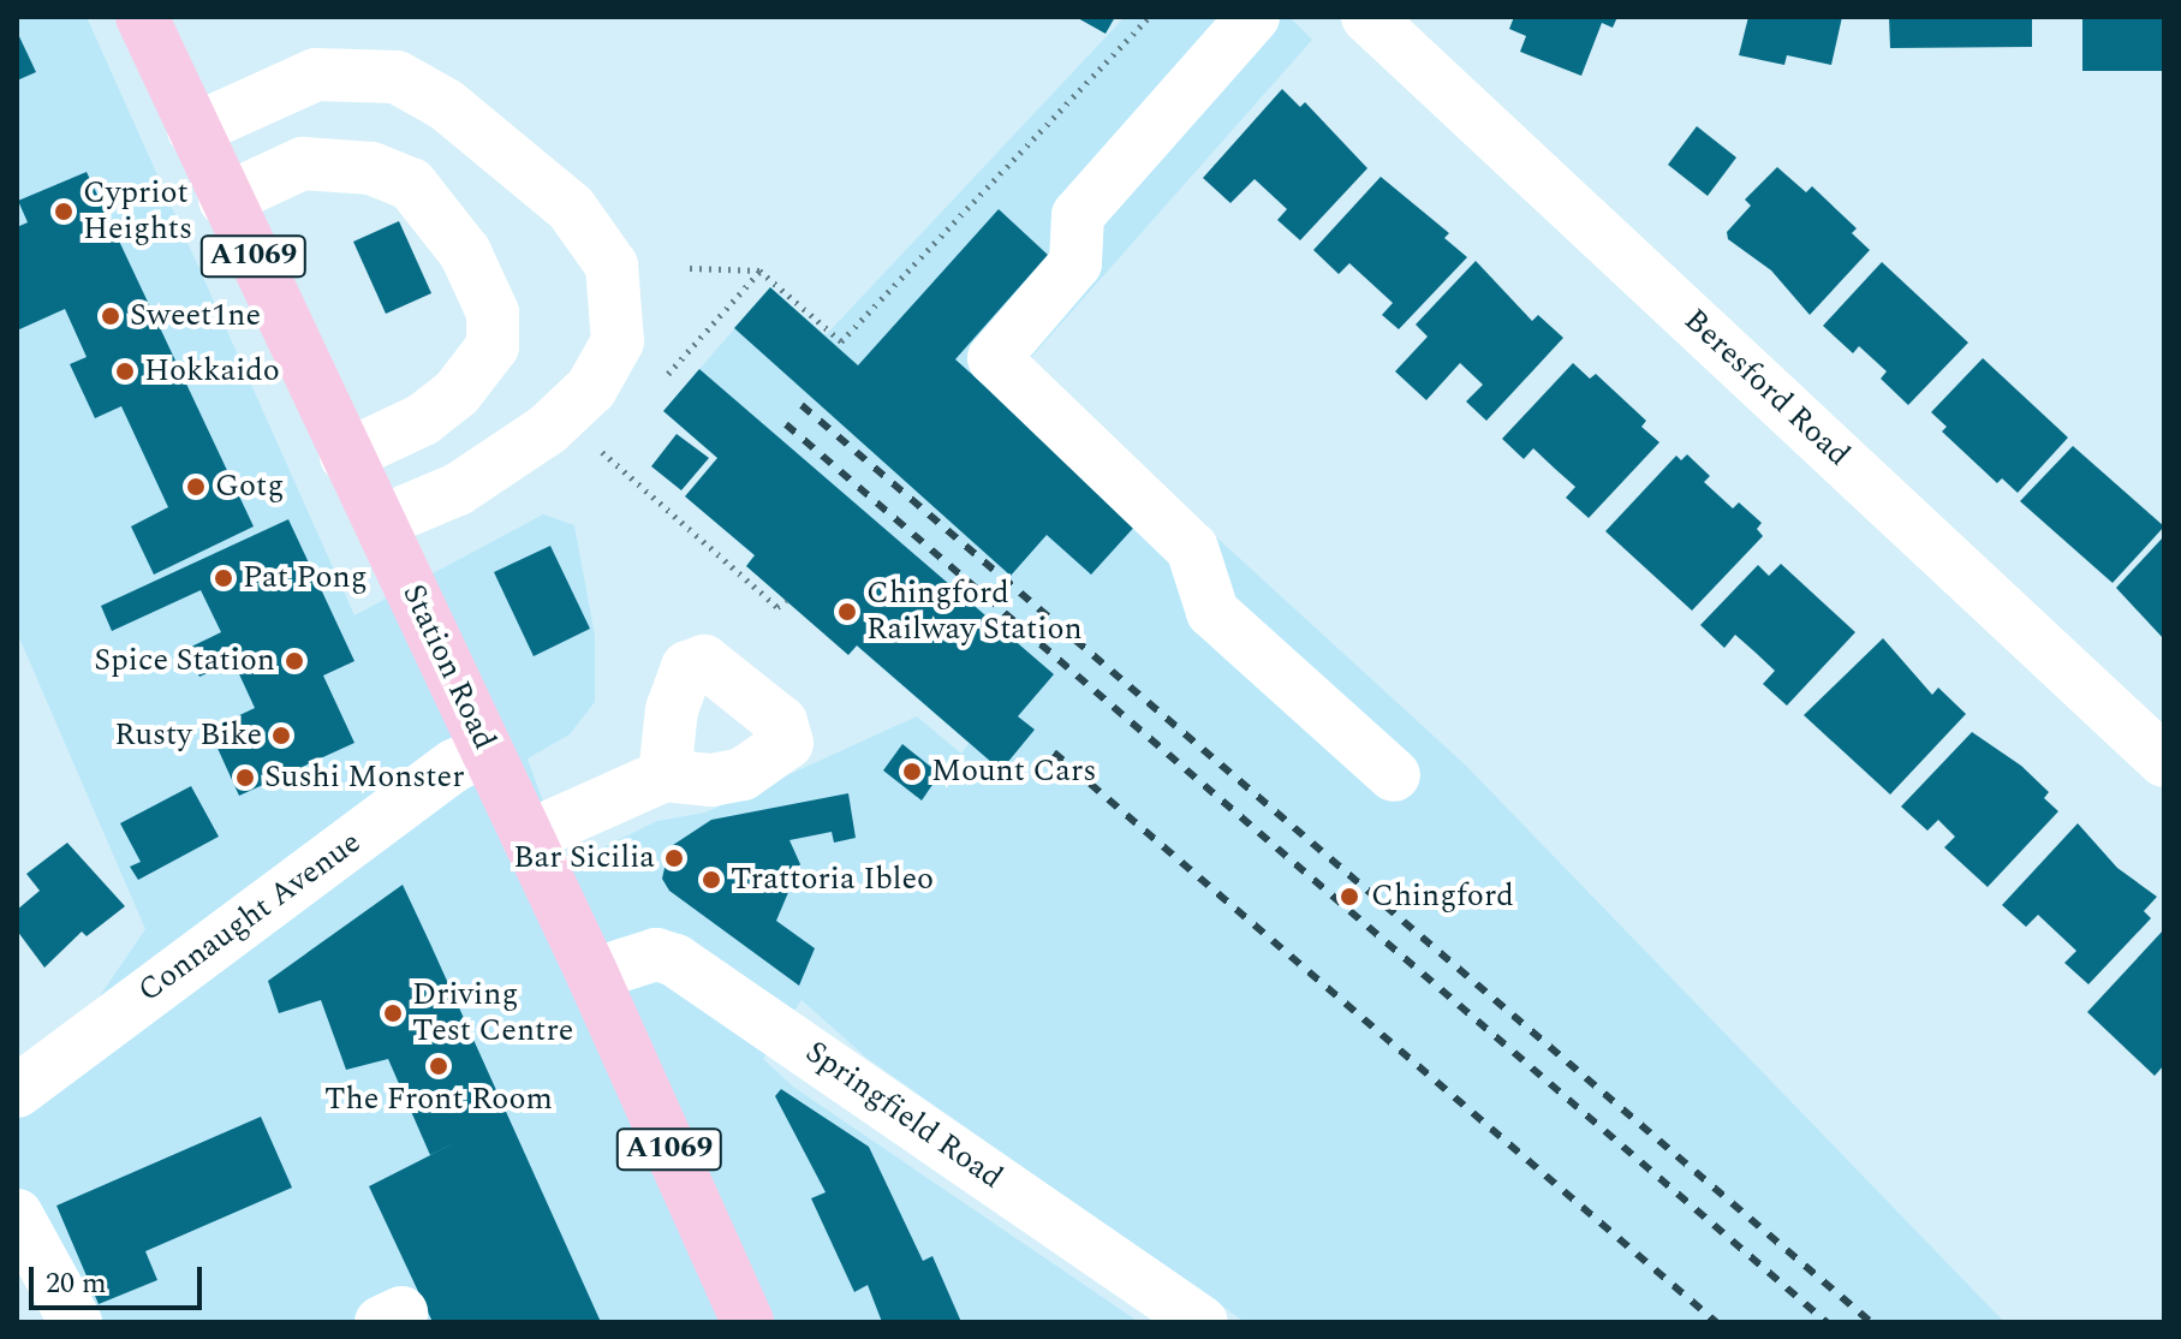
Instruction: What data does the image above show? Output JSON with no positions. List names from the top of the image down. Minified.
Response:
{"streets":{"main road":["A1069","Station Road"],"street":["Beresford Road","Connaught Avenue","Springfield Road"]},"crossings":[["Station Road","Connaught Avenue"],["Station Road","Springfield Road"]],"places":["Cypriot Heights","Sweet1ne","Hokkaido","Gotg","Pat Pong","Chingford Railway Station","Spice Station","Rusty Bike","Mount Cars","Sushi Monster","Bar Sicilia","Trattoria Ibleo","Chingford","Driving Test Centre","The Front Room"],"scale_bar":"20 m"}
